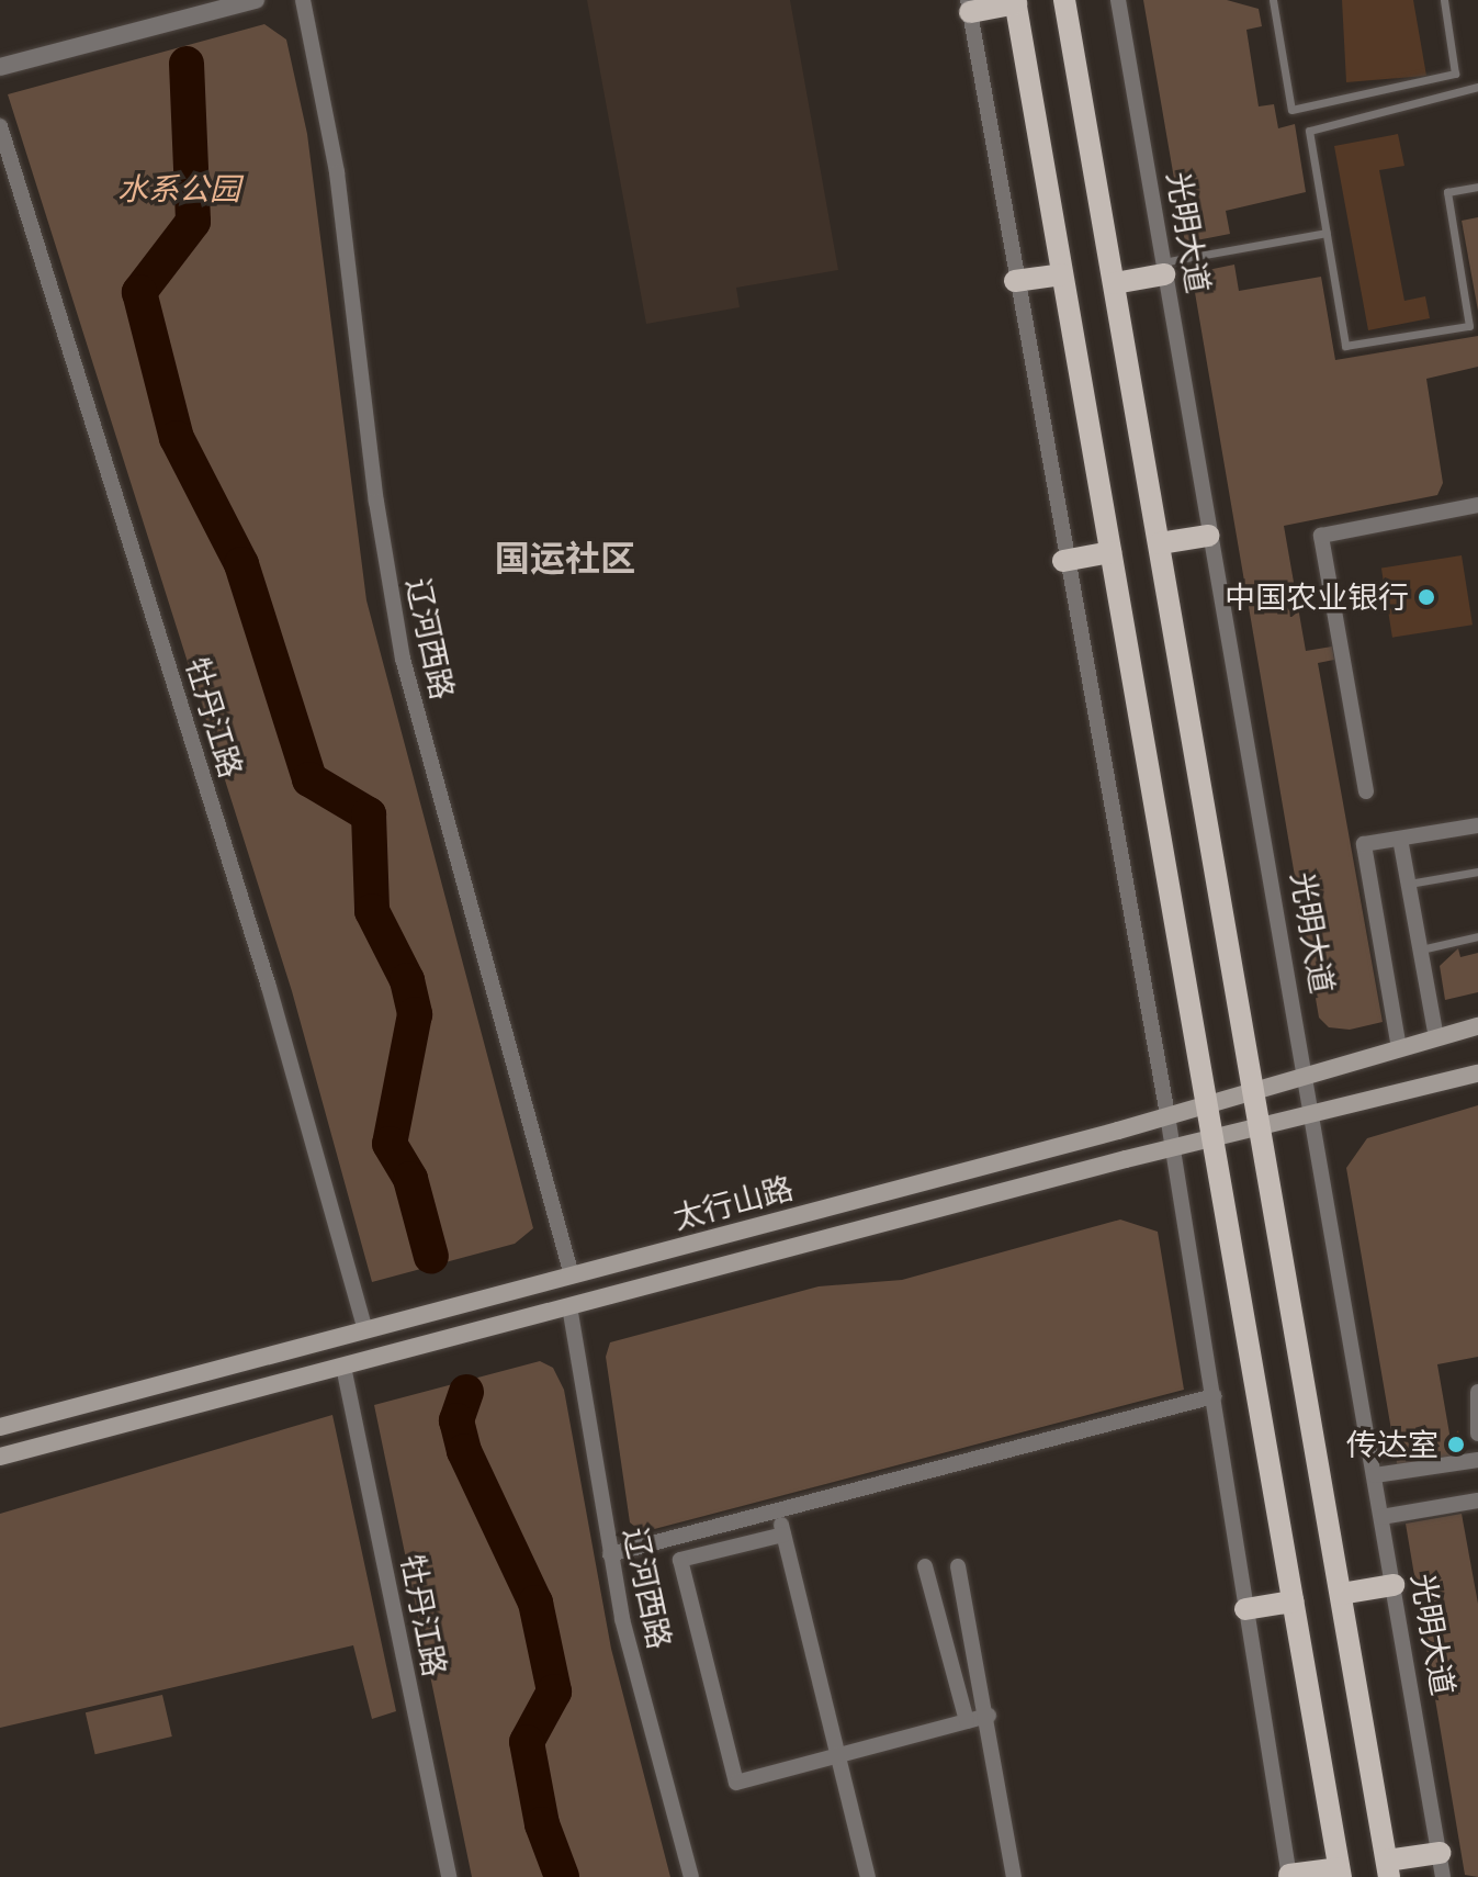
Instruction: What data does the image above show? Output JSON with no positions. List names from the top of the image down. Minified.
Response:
{"streets":{"main road":["太行山路"],"street":["光明大道","辽河西路","牡丹江路"]},"crossings":[["光明大道","太行山路"],["辽河西路","太行山路"],["牡丹江路","太行山路"]],"districts":["国运社区"],"parks":["水系公园"],"places":["中国农业银行","传达室"]}
